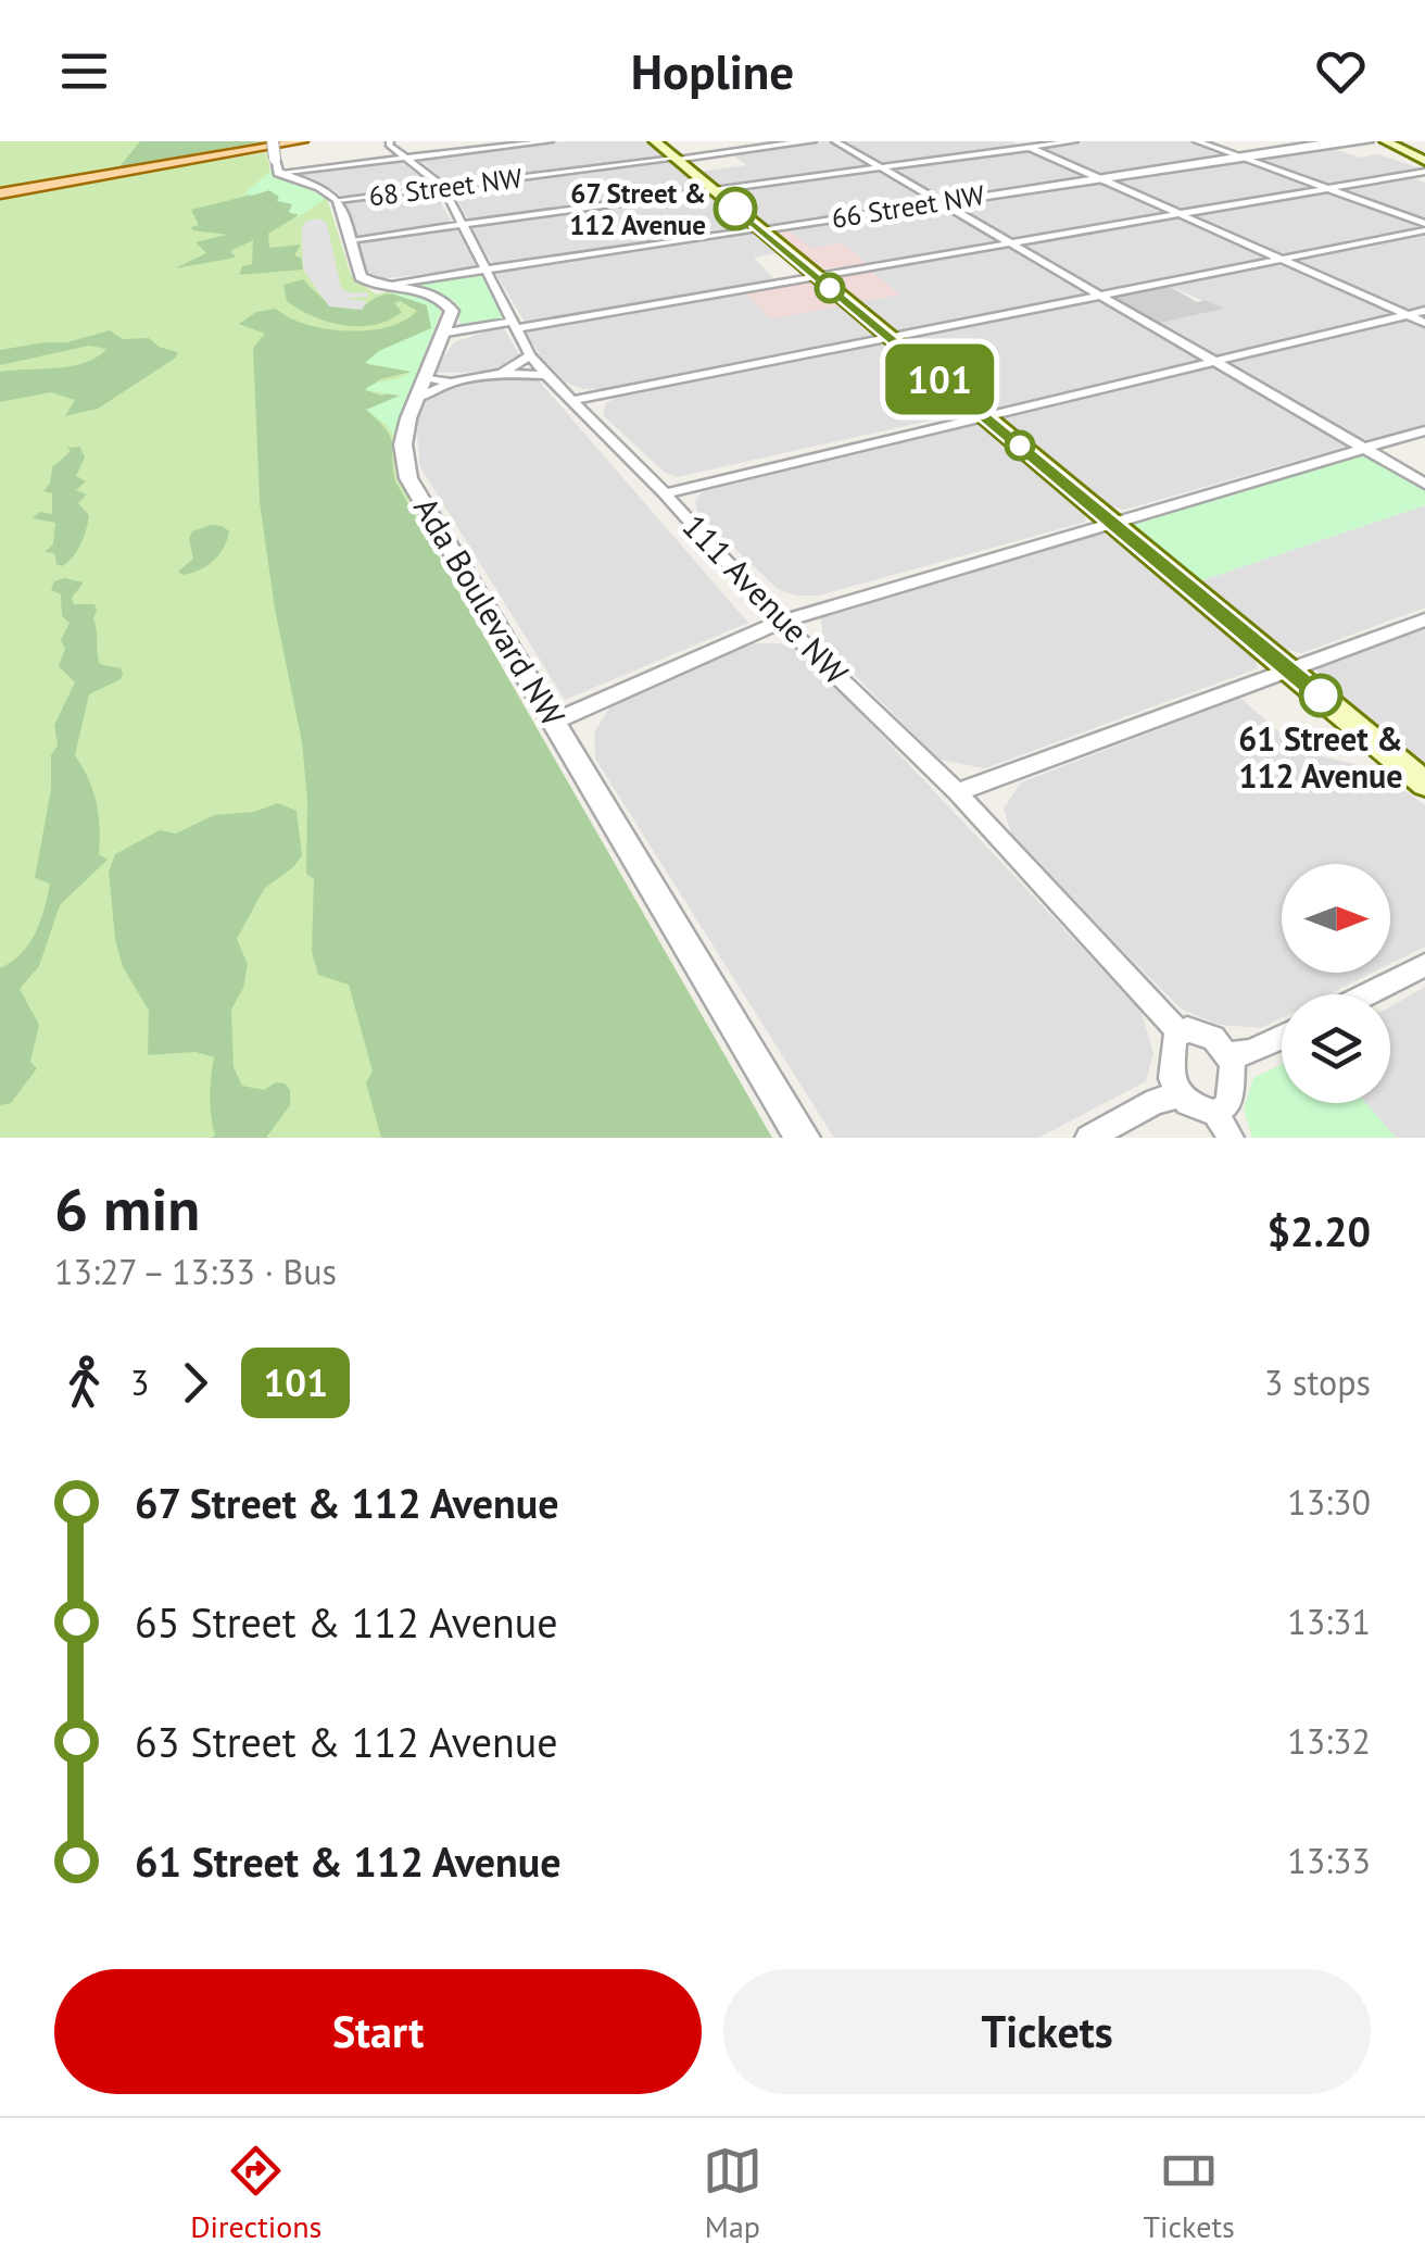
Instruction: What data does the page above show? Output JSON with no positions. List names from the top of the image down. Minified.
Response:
{"streets":{"street":["68 Street NW","66 Street NW","111 Avenue NW","Ada Boulevard NW"]},"crossings":[["68 Street NW","111 Avenue NW"],["66 Street NW","111 Avenue NW"]],"places":["67 Street & 112 Avenue","61 Street & 112 Avenue"],"lines":["bus line 101"],"north":"right","page":{"header":"Hopline","on_map":"101","heading":["6 min","13:27 – 13:33 · Bus","$2.20"],"legs":["3","101","3 stops"],"list":[{"name":"67 Street & 112 Avenue","value":"13:30"},{"name":"65 Street & 112 Avenue","value":"13:31"},{"name":"63 Street & 112 Avenue","value":"13:32"},{"name":"61 Street & 112 Avenue","value":"13:33"}],"buttons":["Start","Tickets"],"tabs":["Directions","Map","Tickets"]}}
